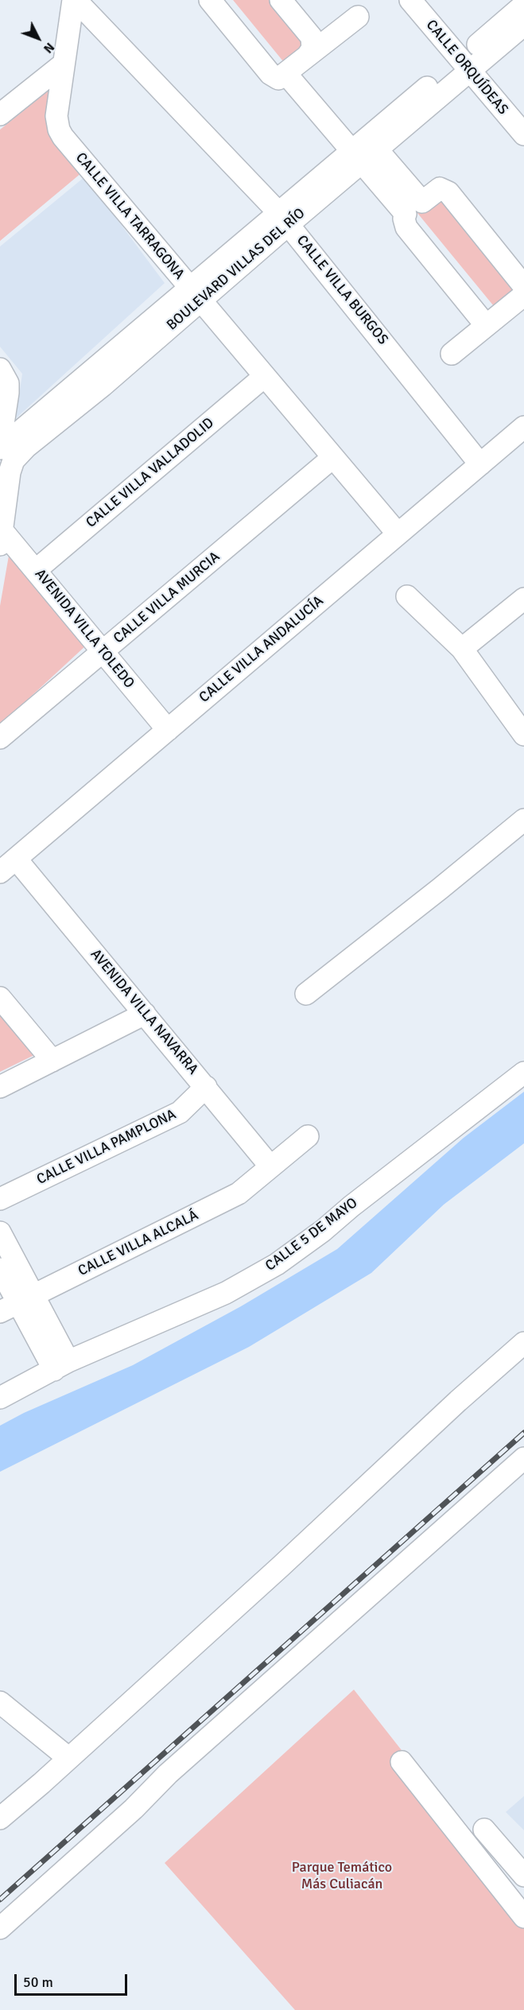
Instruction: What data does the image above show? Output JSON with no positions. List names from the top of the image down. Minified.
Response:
{"streets":{"street":["CALLE ORQUÍDEAS","CALLE VILLA TARRAGONA","BOULEVARD VILLAS DEL RÍO","CALLE VILLA BURGOS","CALLE VILLA VALLADOLID","CALLE VILLA MURCIA","AVENIDA VILLA TOLEDO","CALLE VILLA ANDALUCÍA","AVENIDA VILLA NAVARRA","CALLE VILLA PAMPLONA","CALLE 5 DE MAYO","CALLE VILLA ALCALÁ"]},"crossings":[["CALLE ORQUÍDEAS","BOULEVARD VILLAS DEL RÍO"],["CALLE VILLA TARRAGONA","BOULEVARD VILLAS DEL RÍO"],["CALLE VILLA TARRAGONA","CALLE VILLA BURGOS"],["CALLE VILLA TARRAGONA","CALLE VILLA VALLADOLID"],["CALLE VILLA TARRAGONA","CALLE VILLA MURCIA"],["CALLE VILLA TARRAGONA","CALLE VILLA ANDALUCÍA"],["BOULEVARD VILLAS DEL RÍO","CALLE VILLA BURGOS"],["BOULEVARD VILLAS DEL RÍO","AVENIDA VILLA TOLEDO"],["CALLE VILLA BURGOS","CALLE VILLA ANDALUCÍA"],["CALLE VILLA VALLADOLID","AVENIDA VILLA TOLEDO"],["CALLE VILLA MURCIA","AVENIDA VILLA TOLEDO"],["AVENIDA VILLA TOLEDO","CALLE VILLA ANDALUCÍA"],["CALLE VILLA ANDALUCÍA","AVENIDA VILLA NAVARRA"],["AVENIDA VILLA NAVARRA","CALLE VILLA PAMPLONA"],["AVENIDA VILLA NAVARRA","CALLE VILLA ALCALÁ"]],"parks":["Parque Temático Más Culiacán"],"scale_bar":"50 m","north":"bottom right"}
